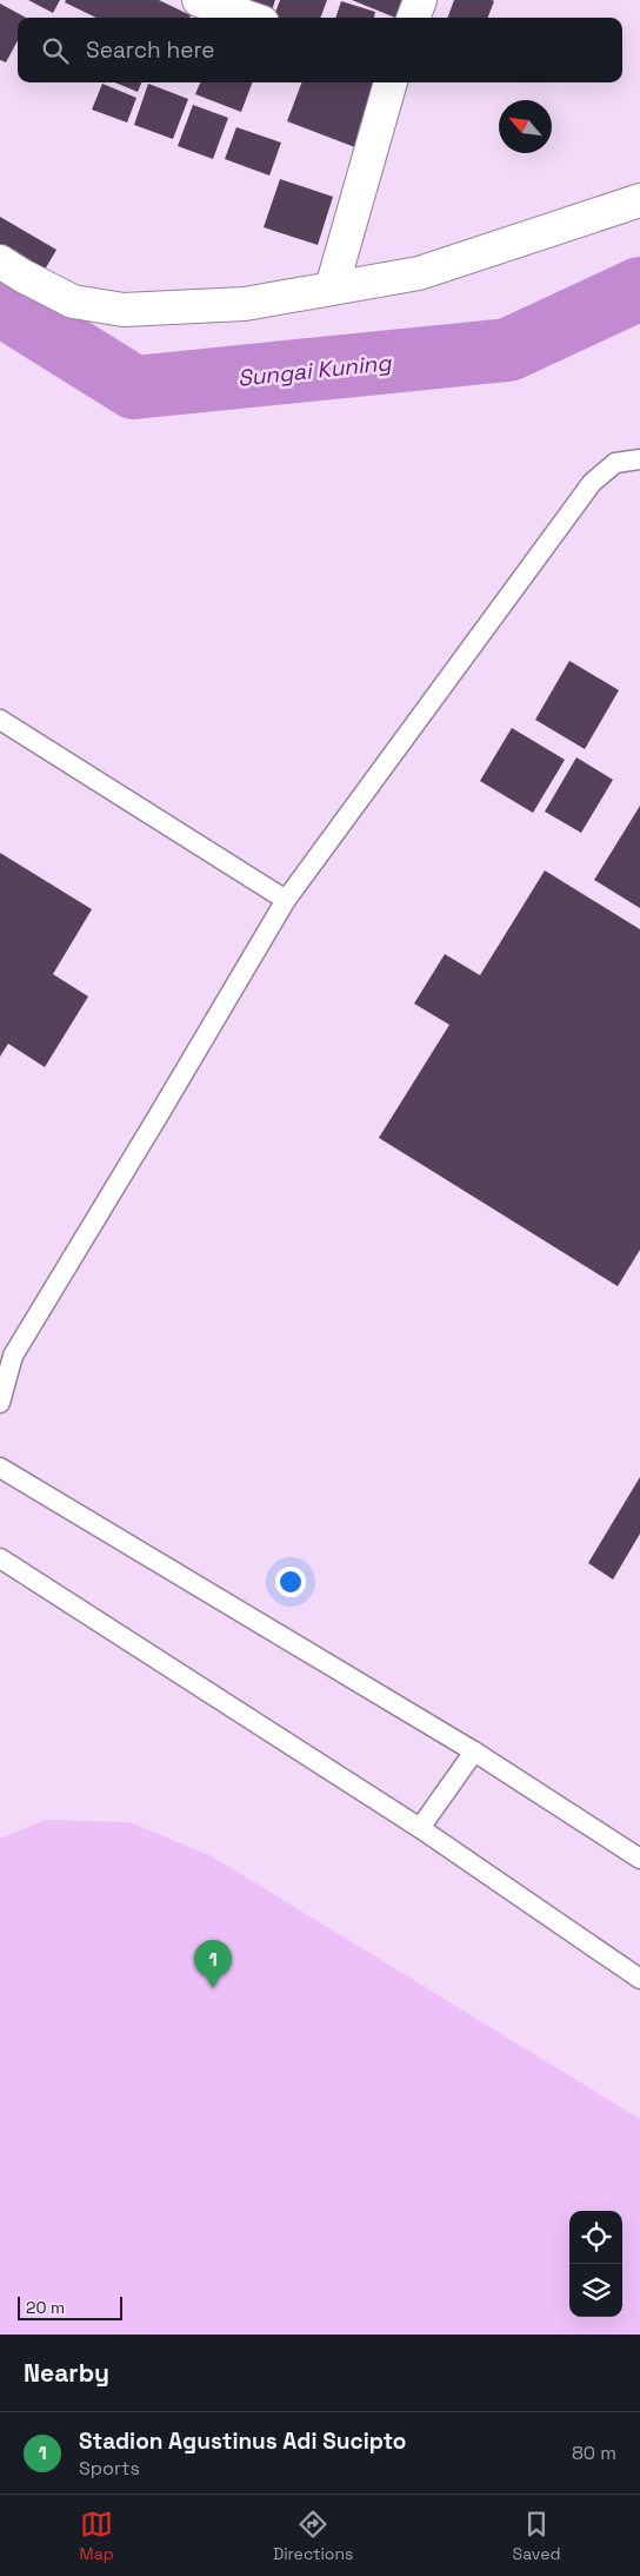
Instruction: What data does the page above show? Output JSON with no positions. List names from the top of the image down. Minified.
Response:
{"water":["Sungai Kuning"],"scale_bar":"20 m","north":"top left","page":{"search":"Search here","pins":"1","scale":"20 m","heading":"Nearby","list":[{"mark":"1","name":"Stadion Agustinus Adi Sucipto","note":"Sports","value":"80 m"}],"nav":["Map","Directions","Saved"]}}
